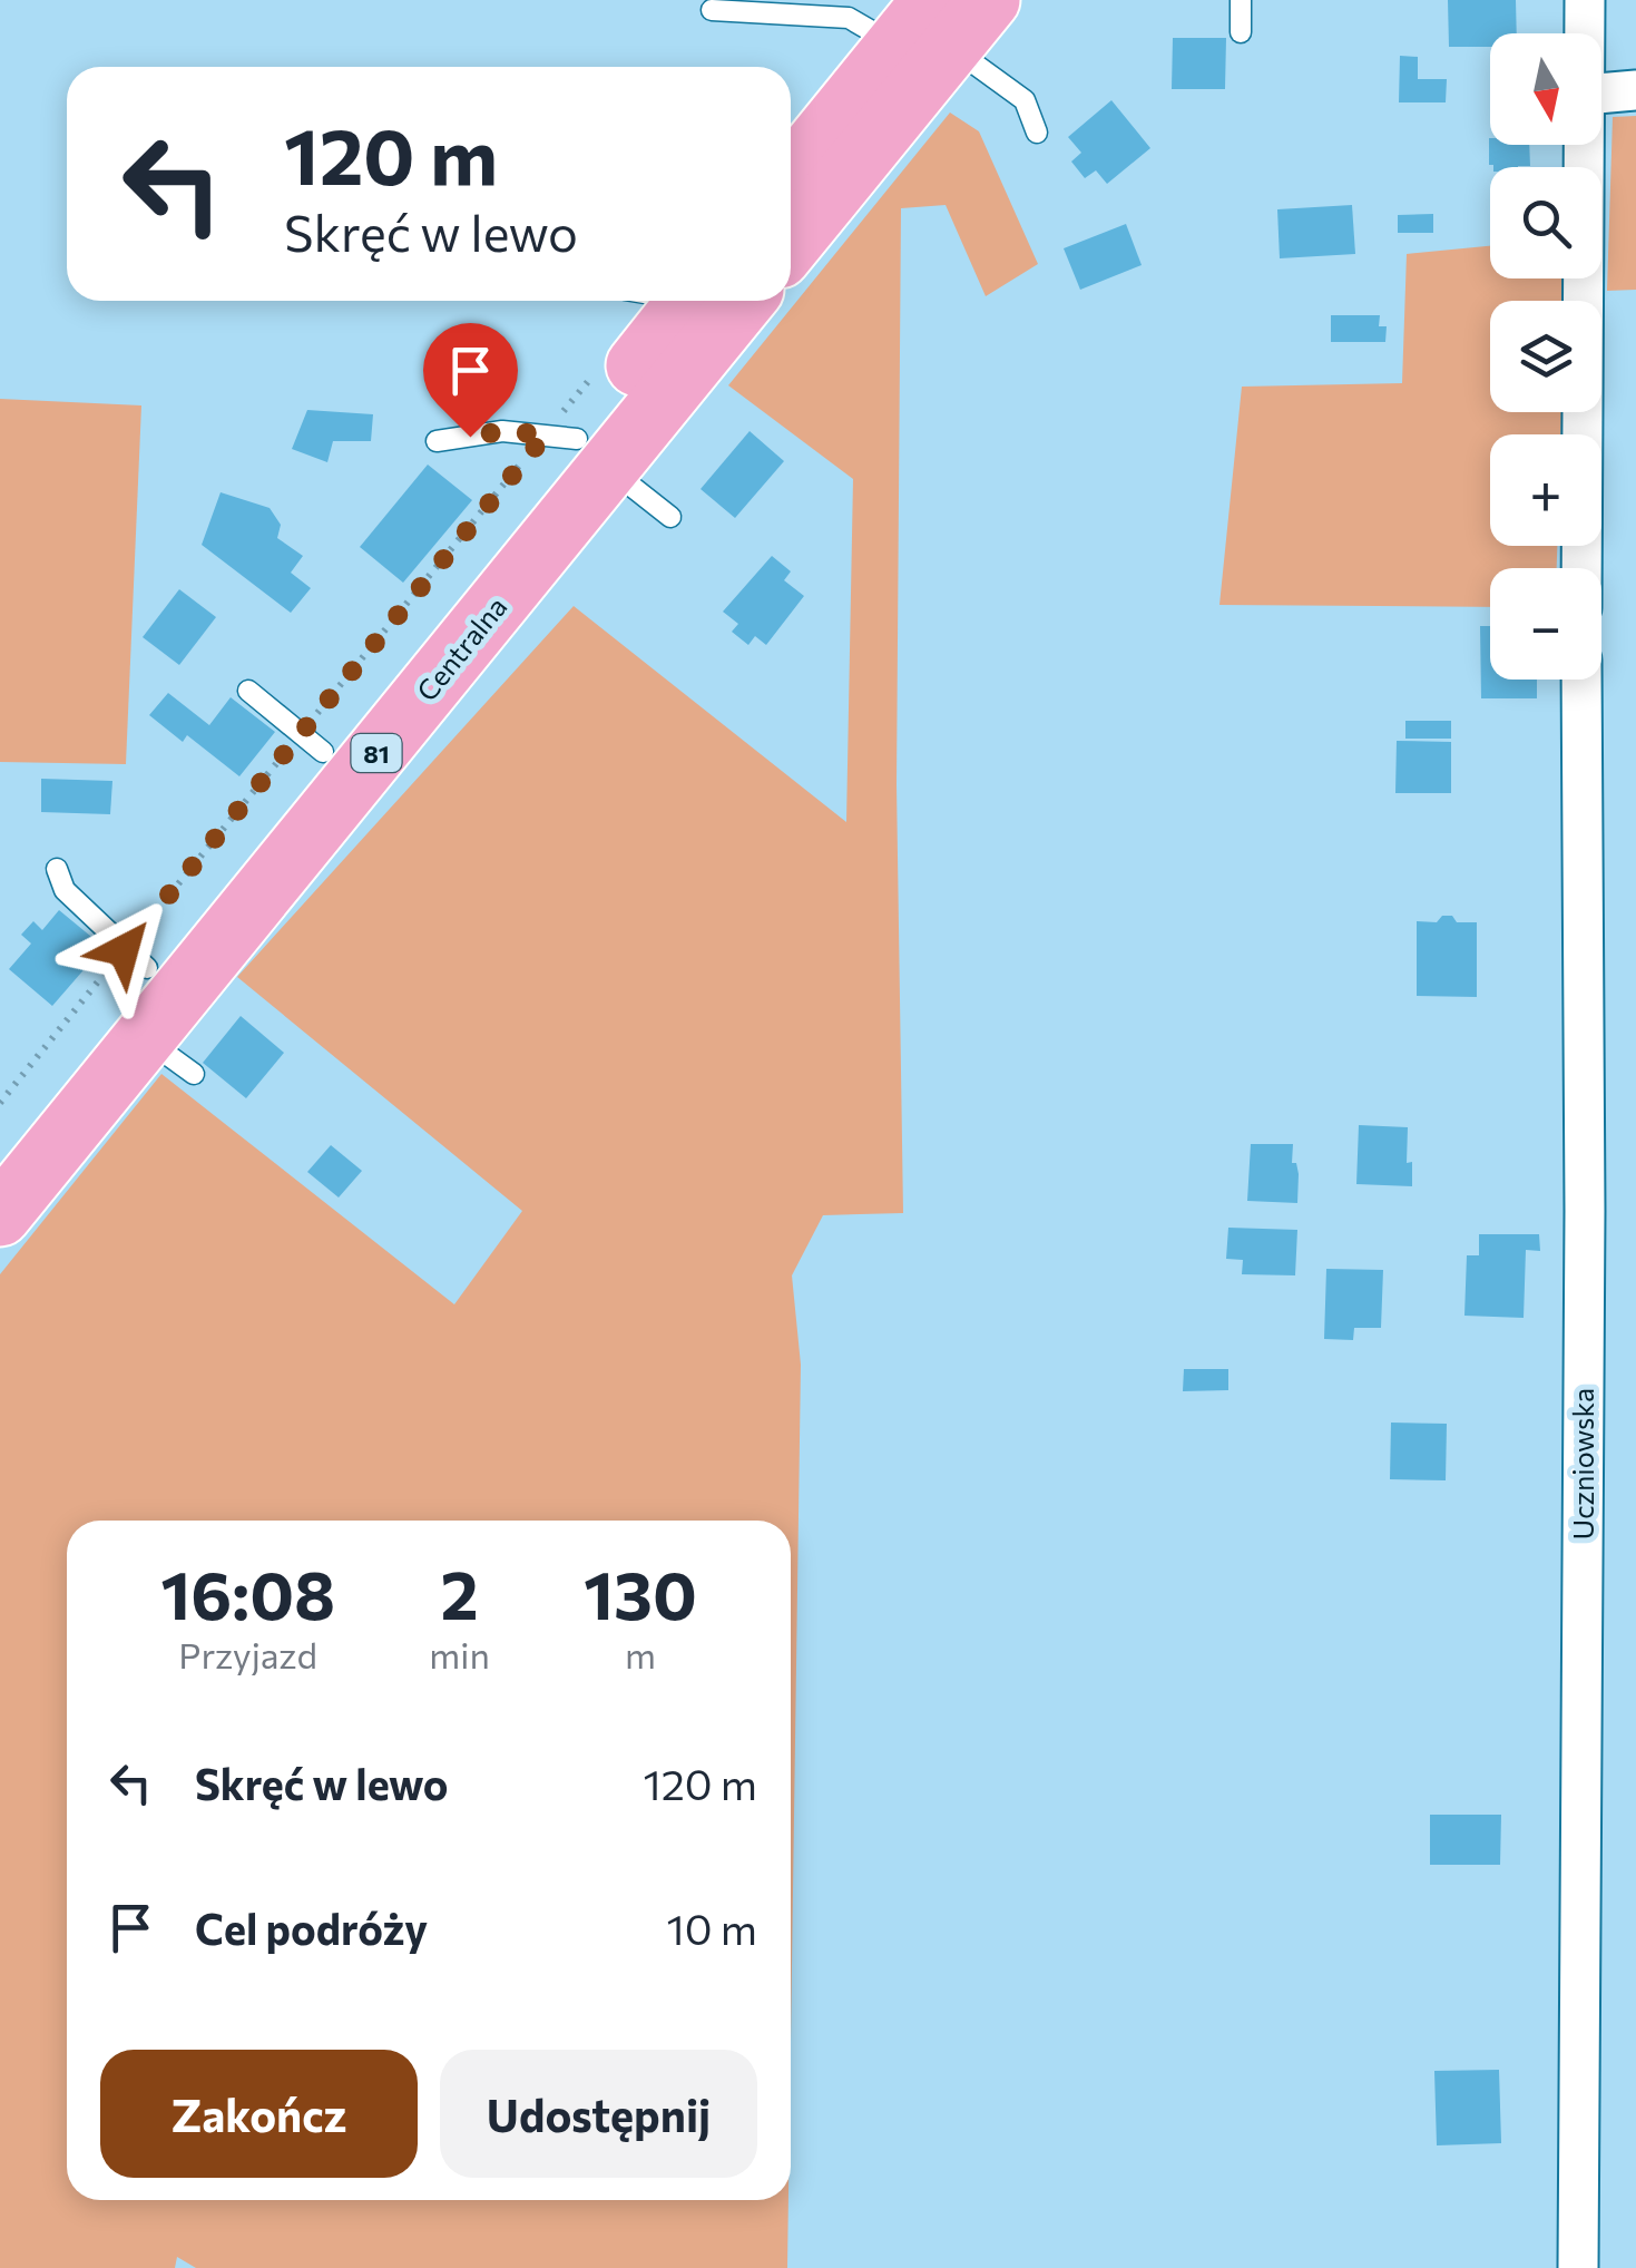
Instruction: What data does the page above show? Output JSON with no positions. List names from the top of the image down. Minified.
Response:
{"streets":{"main road":["Centralna","81"],"street":["Uczniowska"]},"north":"bottom","page":{"map_buttons":["+","−"],"turn":["120 m","Skręć w lewo"],"eta":["16:08","Przyjazd","2","min","130","m"],"list":[{"name":"Skręć w lewo","value":"120 m"},{"name":"Cel podróży","value":"10 m"}],"buttons":["Zakończ","Udostępnij"]}}
